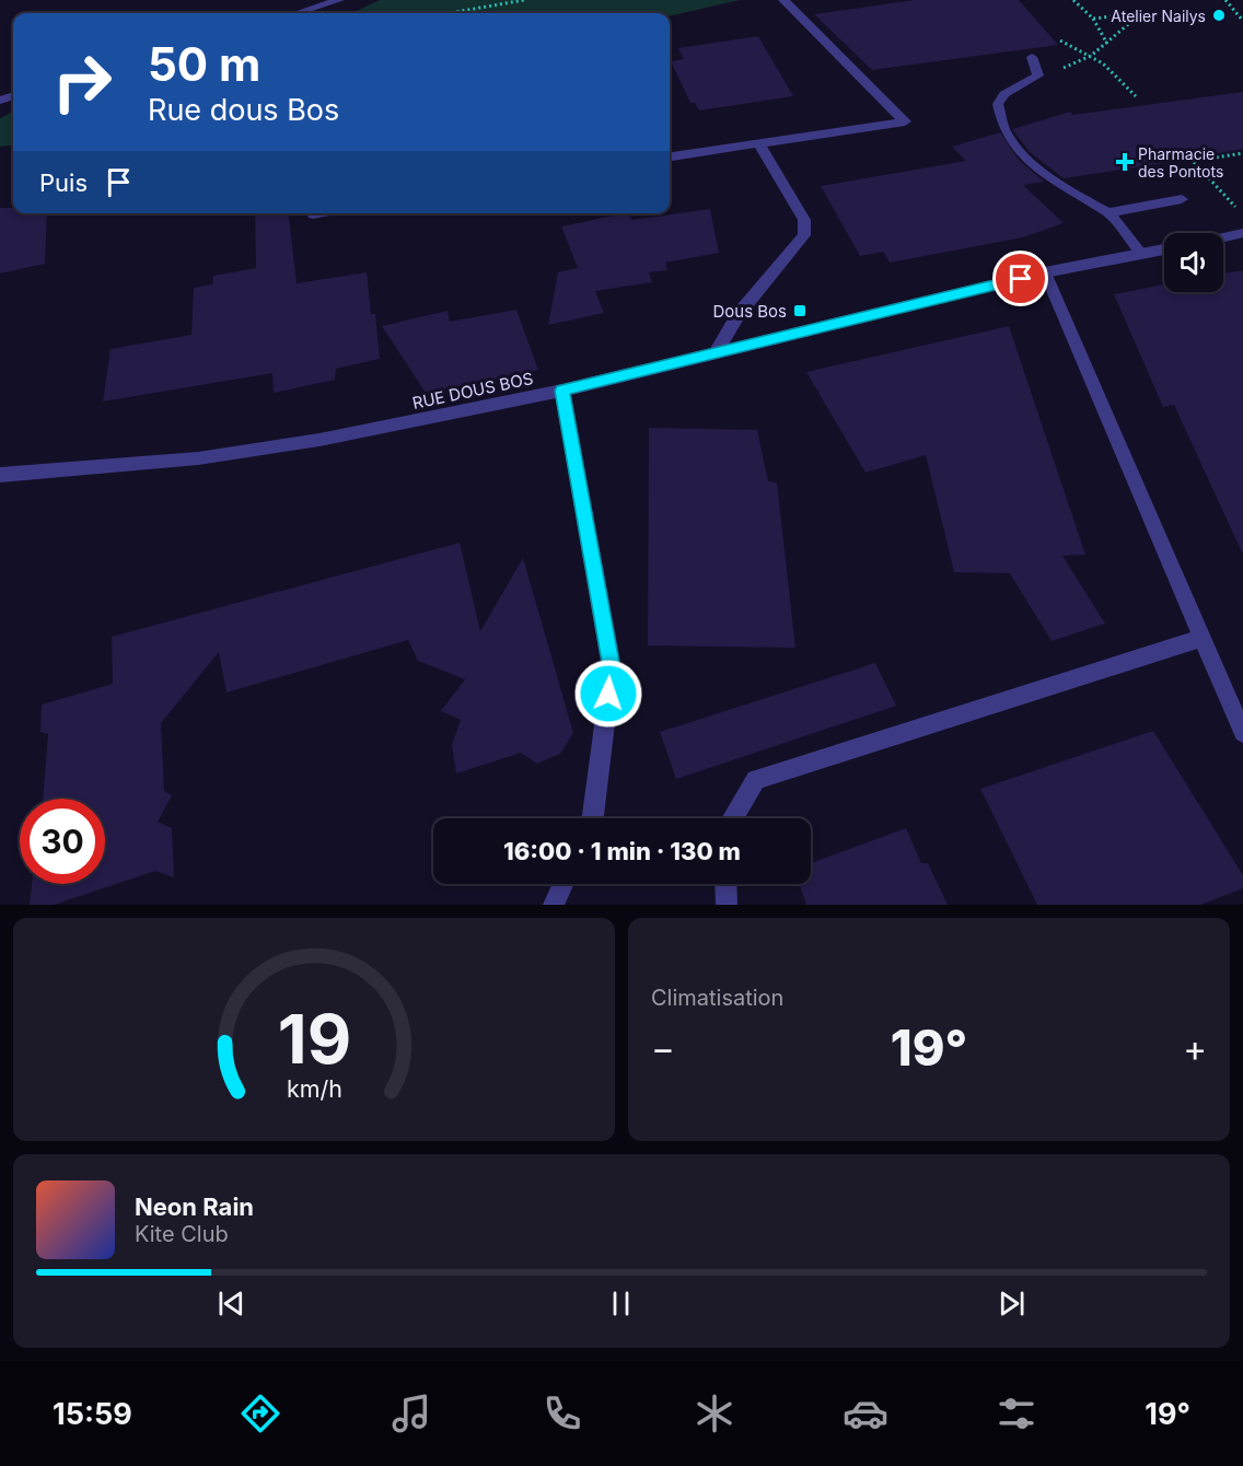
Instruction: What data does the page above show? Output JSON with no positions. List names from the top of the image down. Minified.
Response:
{"streets":{"street":["RUE DOUS BOS"]},"places":{"other":["Atelier Nailys"],"health":["Pharmacie des Pontots"],"transit":["Dous Bos"]},"page":{"turn":["50 m","Rue dous Bos"],"then":"Puis","limit":"30","trip":"16:00 · 1 min · 130 m","tile":"Climatisation","heat":["−","19°","+"],"song":["Neon Rain","Kite Club"],"tabs":["15:59","19°"],"gauge":["19","km/h"]}}
